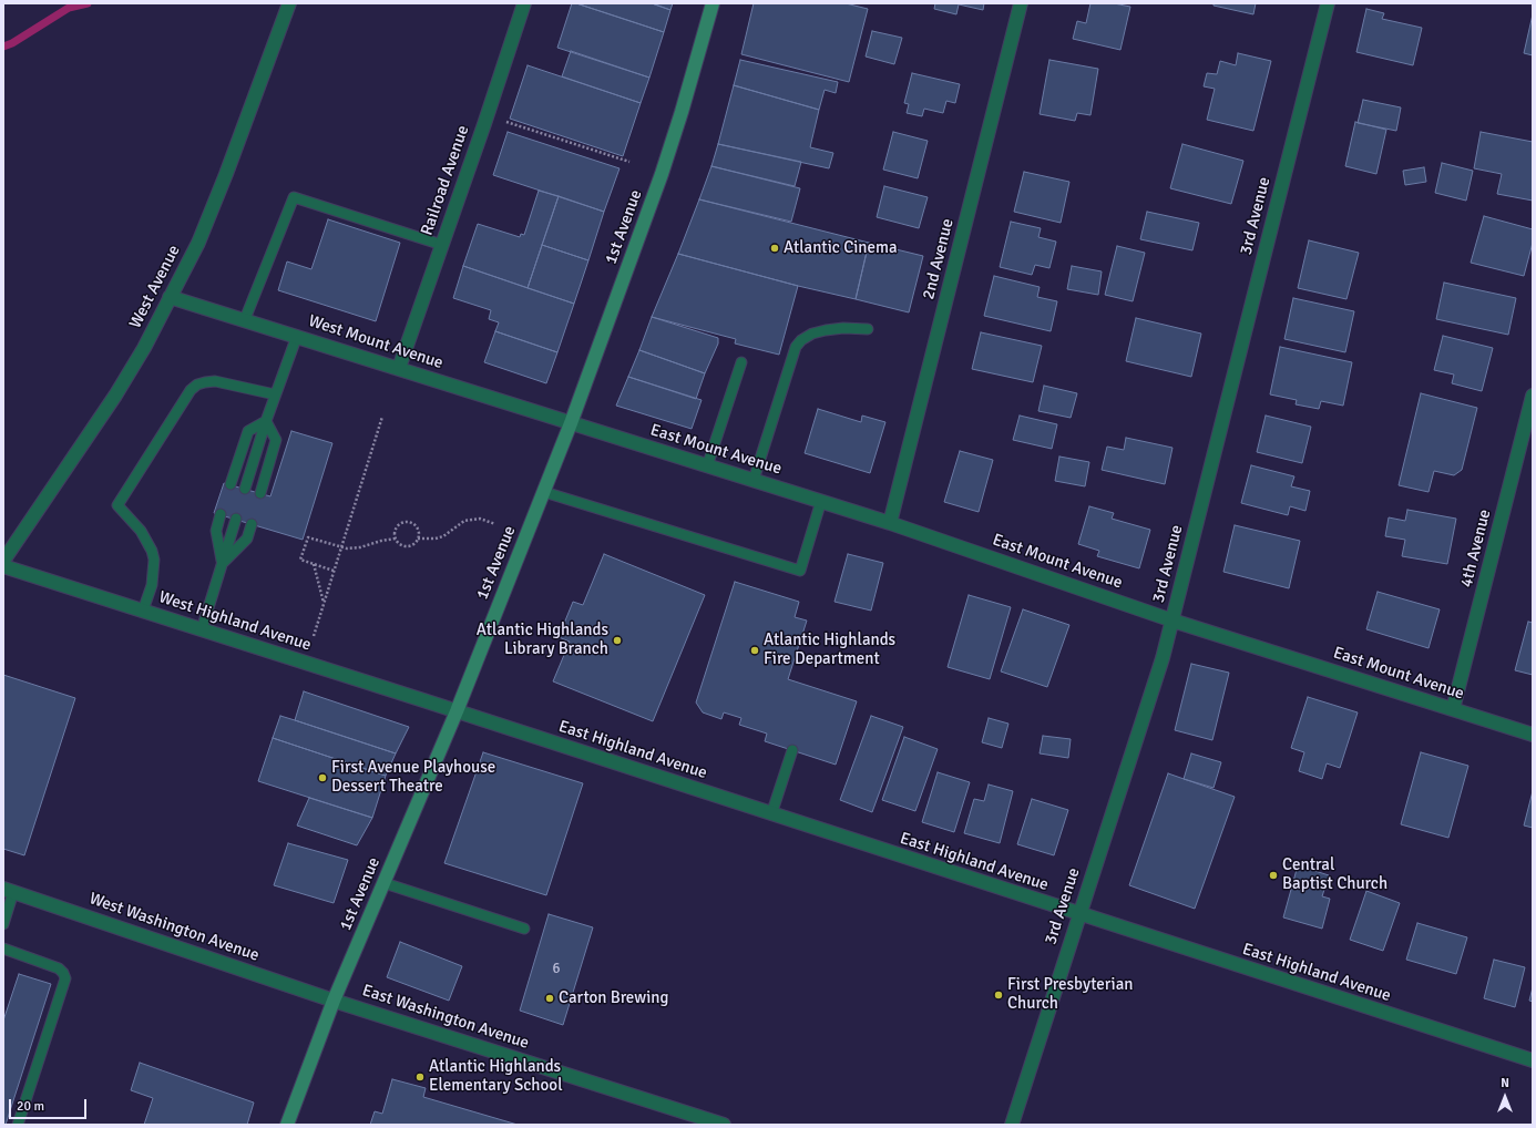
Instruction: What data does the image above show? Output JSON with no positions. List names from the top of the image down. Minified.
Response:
{"streets":{"street":["Railroad Avenue","3rd Avenue","1st Avenue","2nd Avenue","West Avenue","West Mount Avenue","East Mount Avenue","4th Avenue","West Highland Avenue","East Highland Avenue","West Washington Avenue","East Washington Avenue"]},"crossings":[["Railroad Avenue","West Mount Avenue"],["3rd Avenue","East Mount Avenue"],["3rd Avenue","East Highland Avenue"],["1st Avenue","West Mount Avenue"],["1st Avenue","East Mount Avenue"],["1st Avenue","West Highland Avenue"],["1st Avenue","East Highland Avenue"],["1st Avenue","West Washington Avenue"],["1st Avenue","East Washington Avenue"],["2nd Avenue","East Mount Avenue"],["West Avenue","West Mount Avenue"],["West Mount Avenue","East Mount Avenue"],["East Mount Avenue","4th Avenue"],["West Highland Avenue","East Highland Avenue"],["West Washington Avenue","East Washington Avenue"]],"places":["Atlantic Cinema","Atlantic Highlands Library Branch","Atlantic Highlands Fire Department","First Avenue Playhouse Dessert Theatre","Central Baptist Church","First Presbyterian Church","Carton Brewing","Atlantic Highlands Elementary School"],"house_numbers":["6"],"scale_bar":"20 m","north":"top"}
